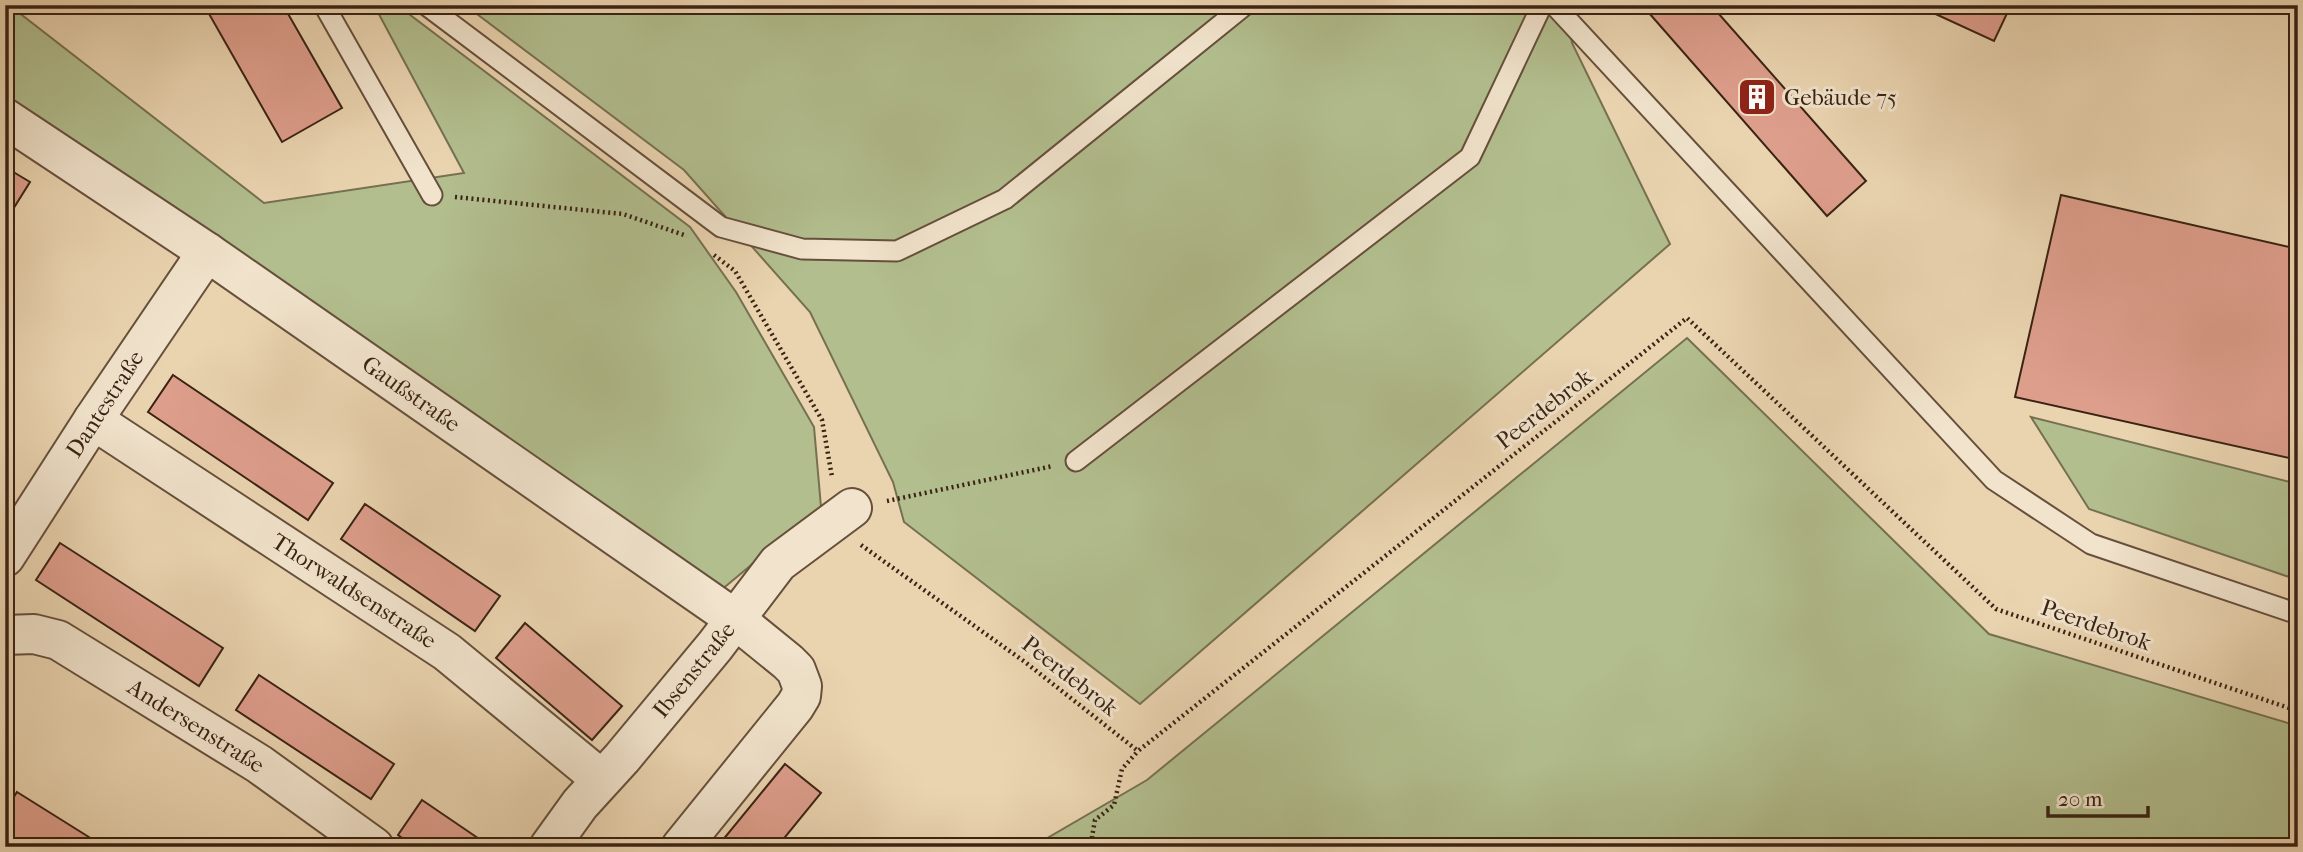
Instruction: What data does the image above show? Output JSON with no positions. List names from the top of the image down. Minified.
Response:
{"streets":{"street":["Gaußstraße","Dantestraße","Thorwaldsenstraße","Ibsenstraße","Andersenstraße"],"path":["Peerdebrok"]},"crossings":[["Gaußstraße","Dantestraße"],["Gaußstraße","Ibsenstraße"],["Dantestraße","Thorwaldsenstraße"],["Peerdebrok","Ibsenstraße"],["Thorwaldsenstraße","Ibsenstraße"]],"places":{"building":["Gebäude 75"]},"scale_bar":"20 m"}
